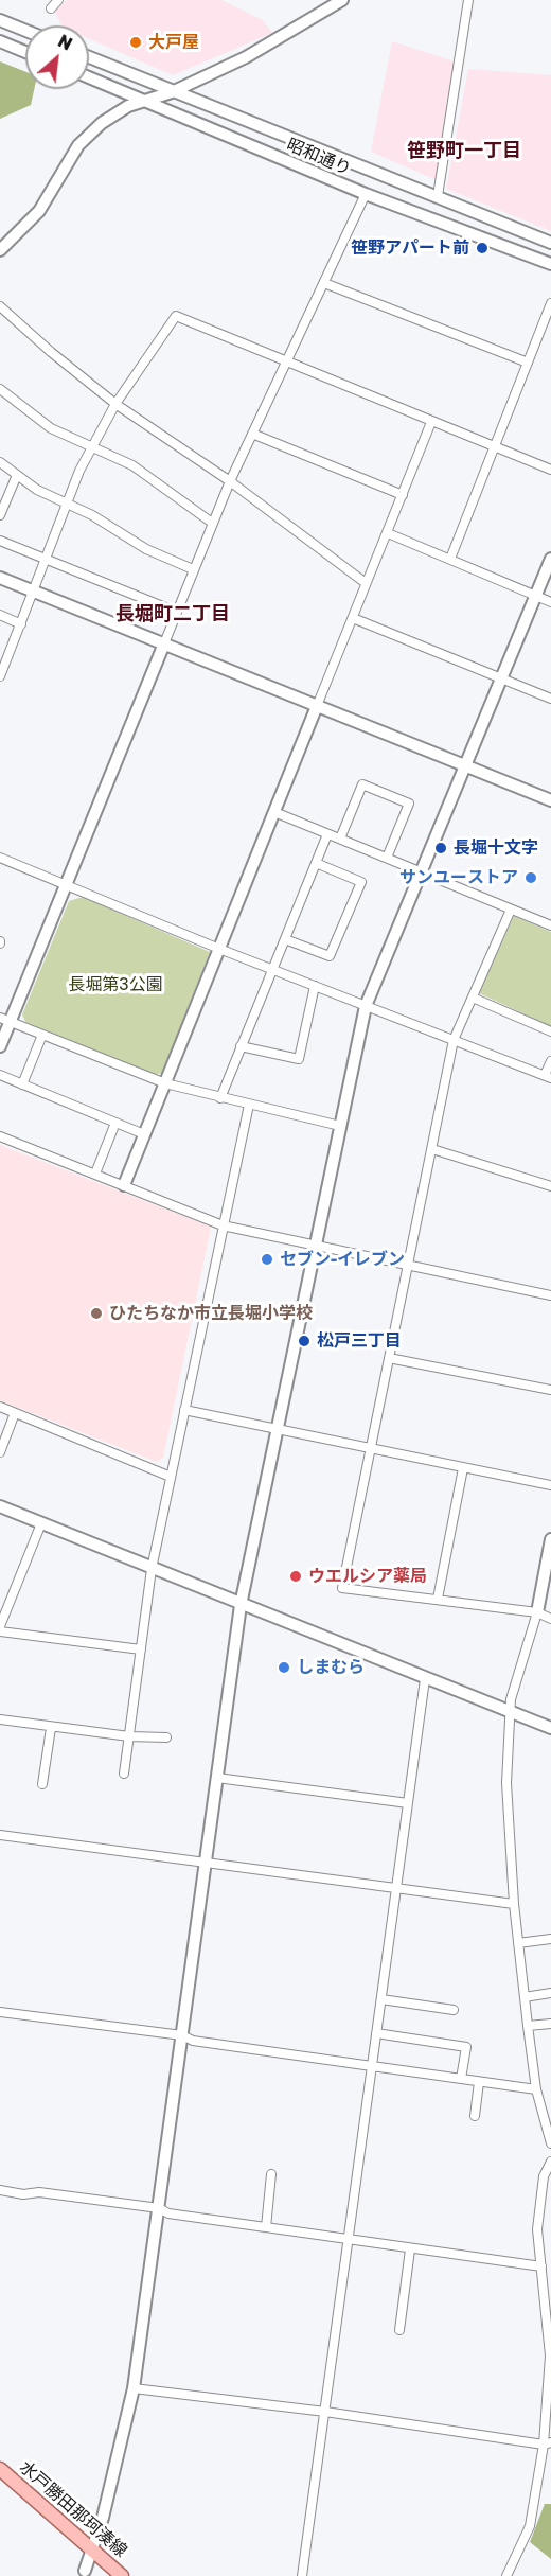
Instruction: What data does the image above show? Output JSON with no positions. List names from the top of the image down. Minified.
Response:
{"streets":{"main road":["水戸勝田那珂湊線"],"street":["昭和通り"]},"districts":["笹野町一丁目","長堀町二丁目"],"parks":["長堀第3公園"],"places":["大戸屋","笹野アパート前","長堀十文字","サンユーストア","セブン-イレブン","ひたちなか市立長堀小学校","松戸三丁目","ウエルシア薬局","しまむら"],"north":"top right"}
